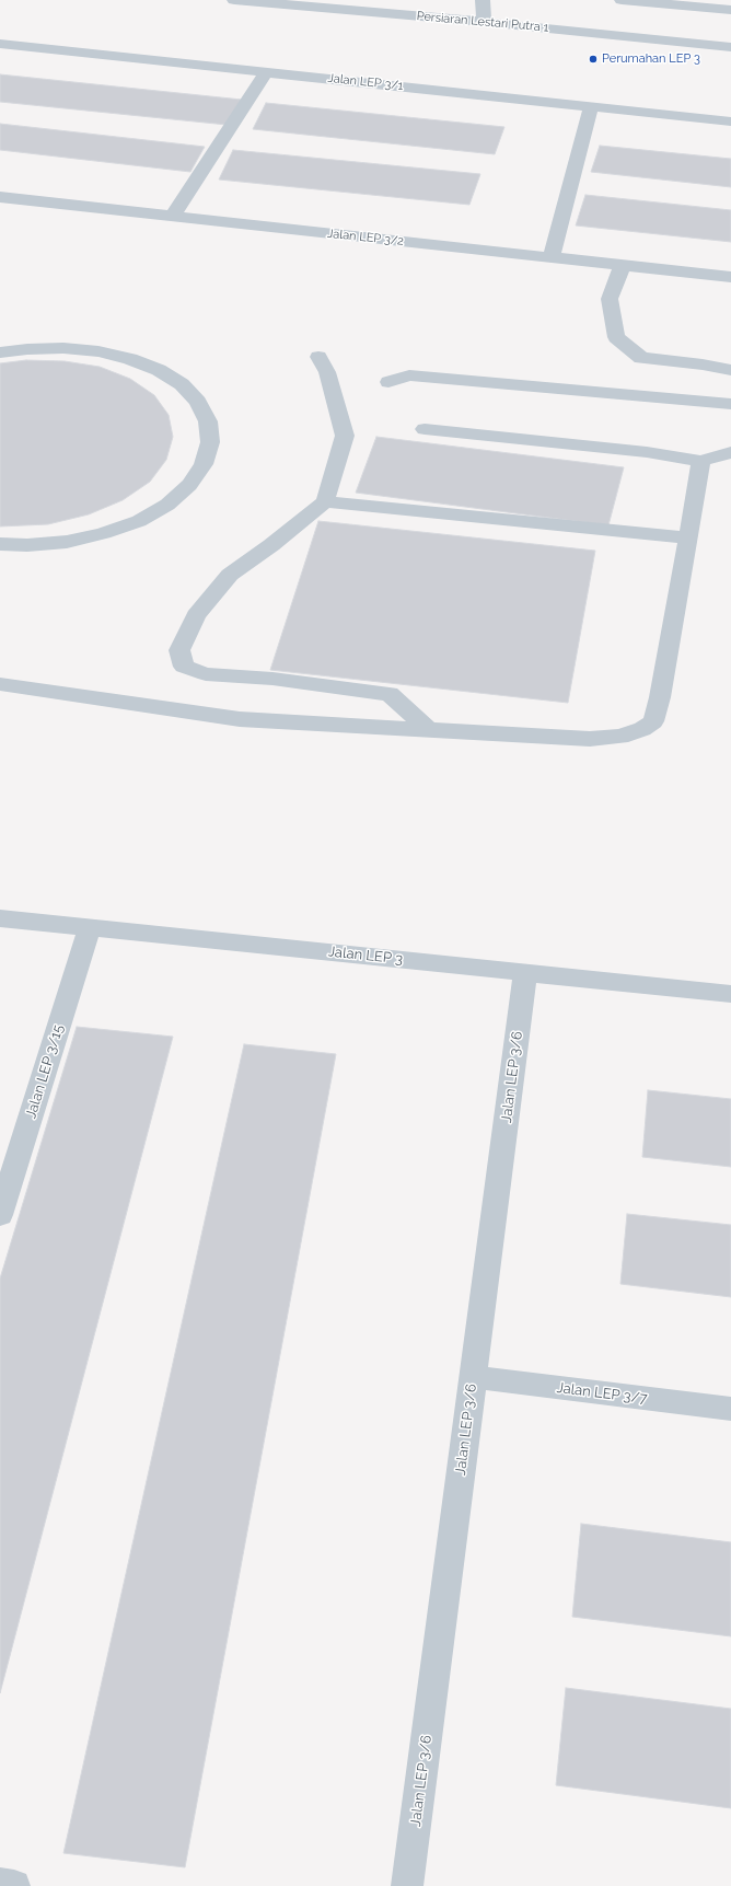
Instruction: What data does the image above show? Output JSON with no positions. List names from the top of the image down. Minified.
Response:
{"streets":{"street":["Persiaran Lestari Putra 1","Jalan LEP 3/1","Jalan LEP 3/2","Jalan LEP 3","Jalan LEP 3/15","Jalan LEP 3/6","Jalan LEP 3/7"]},"crossings":[["Jalan LEP 3","Jalan LEP 3/15"],["Jalan LEP 3","Jalan LEP 3/6"],["Jalan LEP 3/6","Jalan LEP 3/7"]],"places":["Perumahan LEP 3"]}
